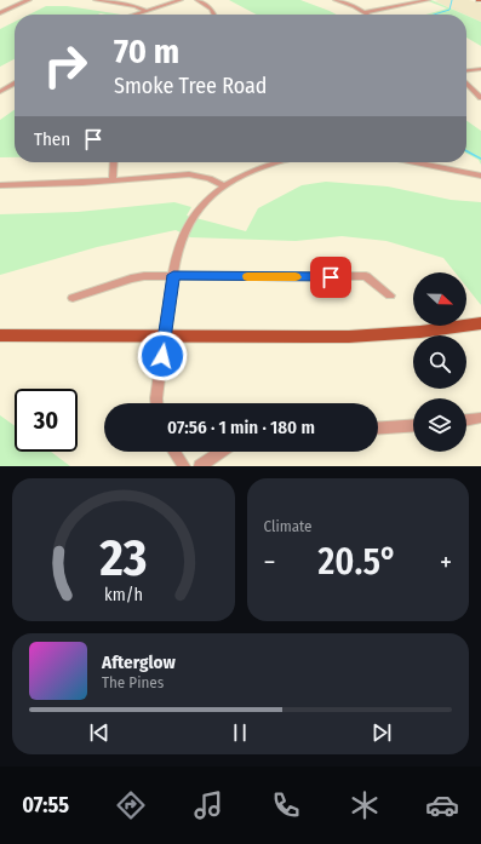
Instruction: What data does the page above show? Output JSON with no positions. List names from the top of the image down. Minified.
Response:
{"north":"right","page":{"turn":["70 m","Smoke Tree Road"],"then":"Then","limit":"30","trip":"07:56 · 1 min · 180 m","tile":"Climate","heat":["−","20.5°","+"],"song":["Afterglow","The Pines"],"tabs":"07:55","gauge":["23","km/h"]}}
